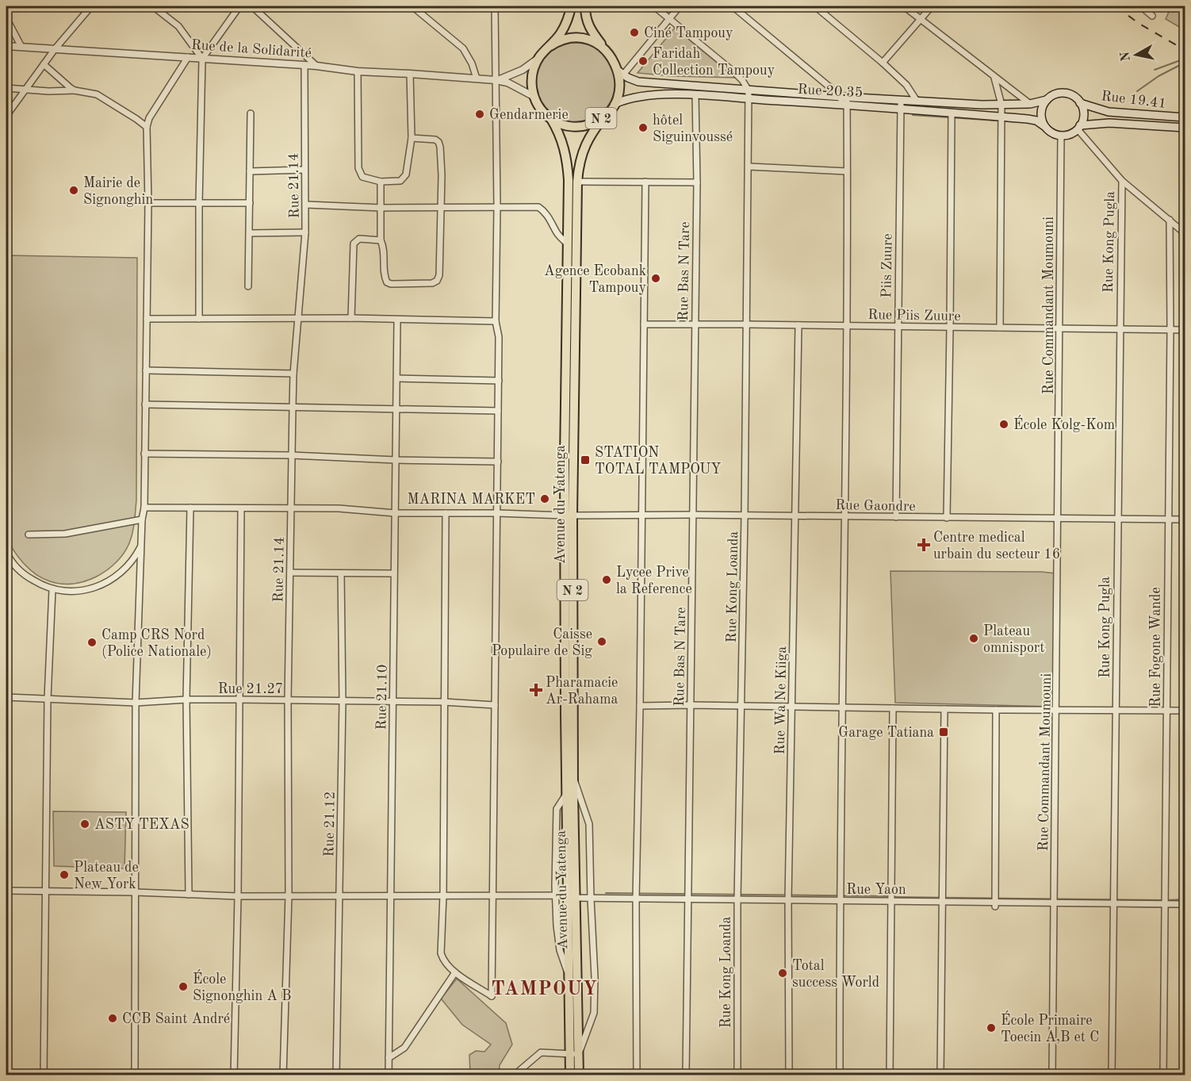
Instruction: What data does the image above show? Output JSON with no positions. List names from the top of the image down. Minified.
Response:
{"streets":{"main road":["Rue 20.35","Rue 19.41","N 2","Avenue du Yatenga"],"street":["Rue de la Solidarité","Rue 21.14","Rue Kong Pugla","Piis Zuure","Rue Bas N Tare","Rue Commandant Moumouni","Rue Piis Zuure","Rue Gaondre","Rue Kong Loanda","Rue Fogone Wande","Rue 21.27","Rue 21.10","Rue Wa Ne Kiiga","Rue 21.12","Rue Yaon"]},"crossings":[["Rue de la Solidarité","Rue 20.35"],["Rue de la Solidarité","N 2"],["Rue de la Solidarité","Rue 21.14"],["Rue de la Solidarité","Avenue du Yatenga"],["Rue 20.35","Rue 19.41"],["Rue 20.35","N 2"],["Rue 20.35","Piis Zuure"],["Rue 20.35","Rue Bas N Tare"],["Rue 20.35","Rue Commandant Moumouni"],["Rue 20.35","Avenue du Yatenga"],["Rue 20.35","Rue Kong Loanda"],["Rue 19.41","Rue Commandant Moumouni"],["N 2","Avenue du Yatenga"],["Rue 21.14","Rue Gaondre"],["Rue 21.14","Rue 21.27"],["Rue 21.14","Rue Yaon"],["Rue Kong Pugla","Rue Piis Zuure"],["Rue Kong Pugla","Rue Gaondre"],["Rue Kong Pugla","Rue Yaon"],["Piis Zuure","Rue Piis Zuure"],["Piis Zuure","Rue Gaondre"],["Rue Bas N Tare","Rue Piis Zuure"],["Rue Bas N Tare","Rue Gaondre"],["Rue Bas N Tare","Rue Yaon"],["Rue Commandant Moumouni","Rue Piis Zuure"],["Rue Commandant Moumouni","Rue Gaondre"],["Rue Commandant Moumouni","Rue Yaon"],["Rue Piis Zuure","Rue Kong Loanda"],["Rue Piis Zuure","Rue Fogone Wande"],["Rue Piis Zuure","Rue Wa Ne Kiiga"],["Avenue du Yatenga","Rue Gaondre"],["Avenue du Yatenga","Rue Yaon"],["Rue Gaondre","Rue Kong Loanda"],["Rue Gaondre","Rue Fogone Wande"],["Rue Gaondre","Rue 21.10"],["Rue Gaondre","Rue Wa Ne Kiiga"],["Rue Kong Loanda","Rue Yaon"],["Rue Fogone Wande","Rue Yaon"],["Rue 21.27","Rue 21.10"],["Rue 21.27","Rue 21.12"],["Rue 21.10","Rue Yaon"],["Rue Wa Ne Kiiga","Rue Yaon"],["Rue 21.12","Rue Yaon"]],"districts":["TAMPOUY"],"places":{"other":["Ciné Tampouy","Faridah Collection Tampouy","Gendarmerie","hôtel Siguinvoussé","Mairie de Signonghin","Agence Ecobank Tampouy","École Kolg-Kom","MARINA MARKET","Lycee Prive la Reference","Plateau omnisport","Caisse Populaire de Sig","Camp CRS Nord (Police Nationale)","ASTY TEXAS","Plateau de New York","Total success World","École Signonghin A B","CCB Saint André","École Primaire Toecin A,B et C"],"transit":["STATION TOTAL TAMPOUY","Garage Tatiana"],"health":["Centre medical urbain du secteur 16","Pharamacie Ar-Rahama"]},"north":"left"}
